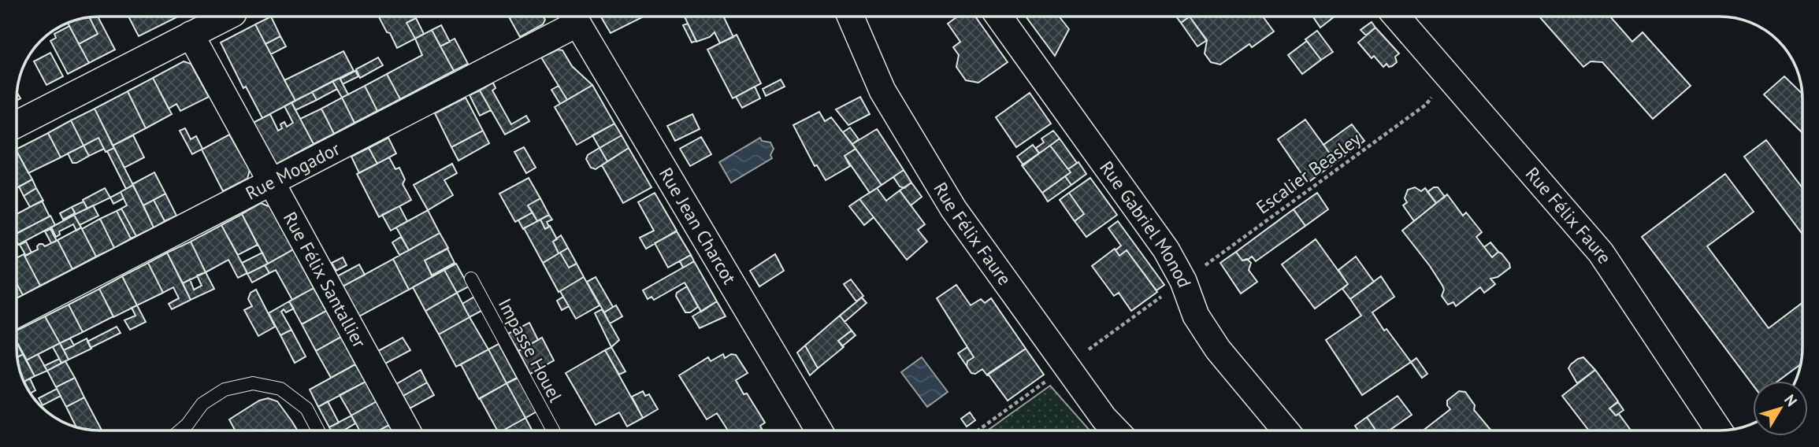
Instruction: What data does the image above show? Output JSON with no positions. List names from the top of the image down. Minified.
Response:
{"streets":{"street":["Rue Mogador","Rue Félix Faure","Rue Jean Charcot","Rue Gabriel Monod","Rue Félix Santallier"],"lane":["Impasse Houel"],"path":["Escalier Beasley"]},"crossings":[["Rue Mogador","Rue Jean Charcot"],["Rue Mogador","Rue Félix Santallier"]],"north":"top right"}
